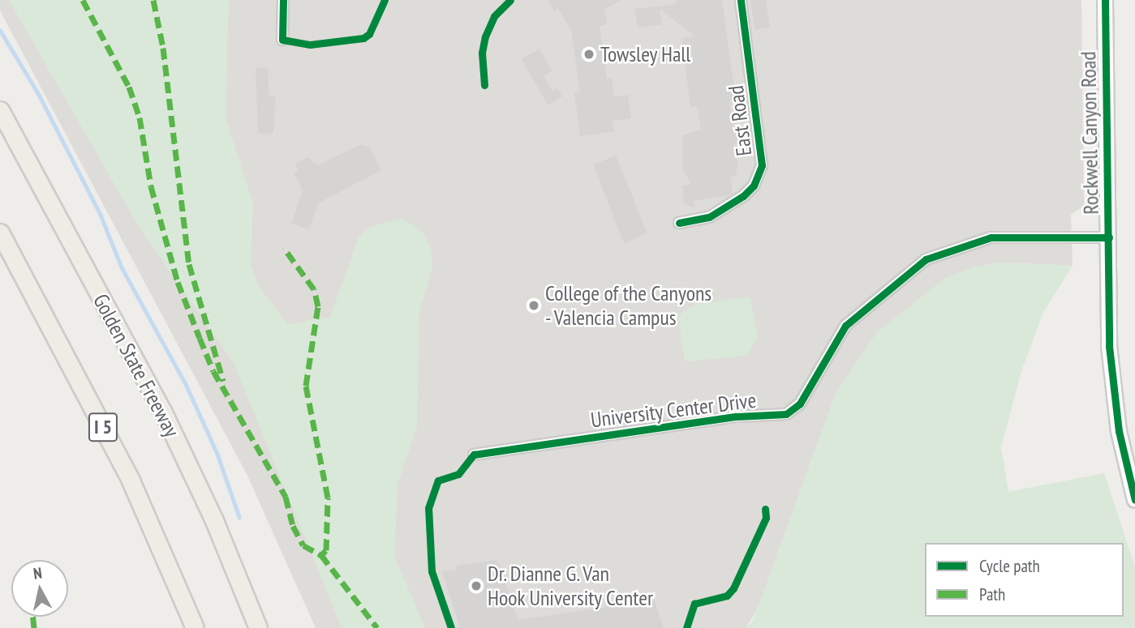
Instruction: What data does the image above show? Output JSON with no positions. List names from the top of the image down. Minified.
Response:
{"streets":{"highway":["Golden State Freeway","I 5"],"street":["East Road","Rockwell Canyon Road","University Center Drive"]},"crossings":[["Rockwell Canyon Road","University Center Drive"]],"places":["Towsley Hall","College of the Canyons - Valencia Campus","Dr. Dianne G. Van Hook University Center"],"legend":["Cycle path","Path"],"north":"top"}
